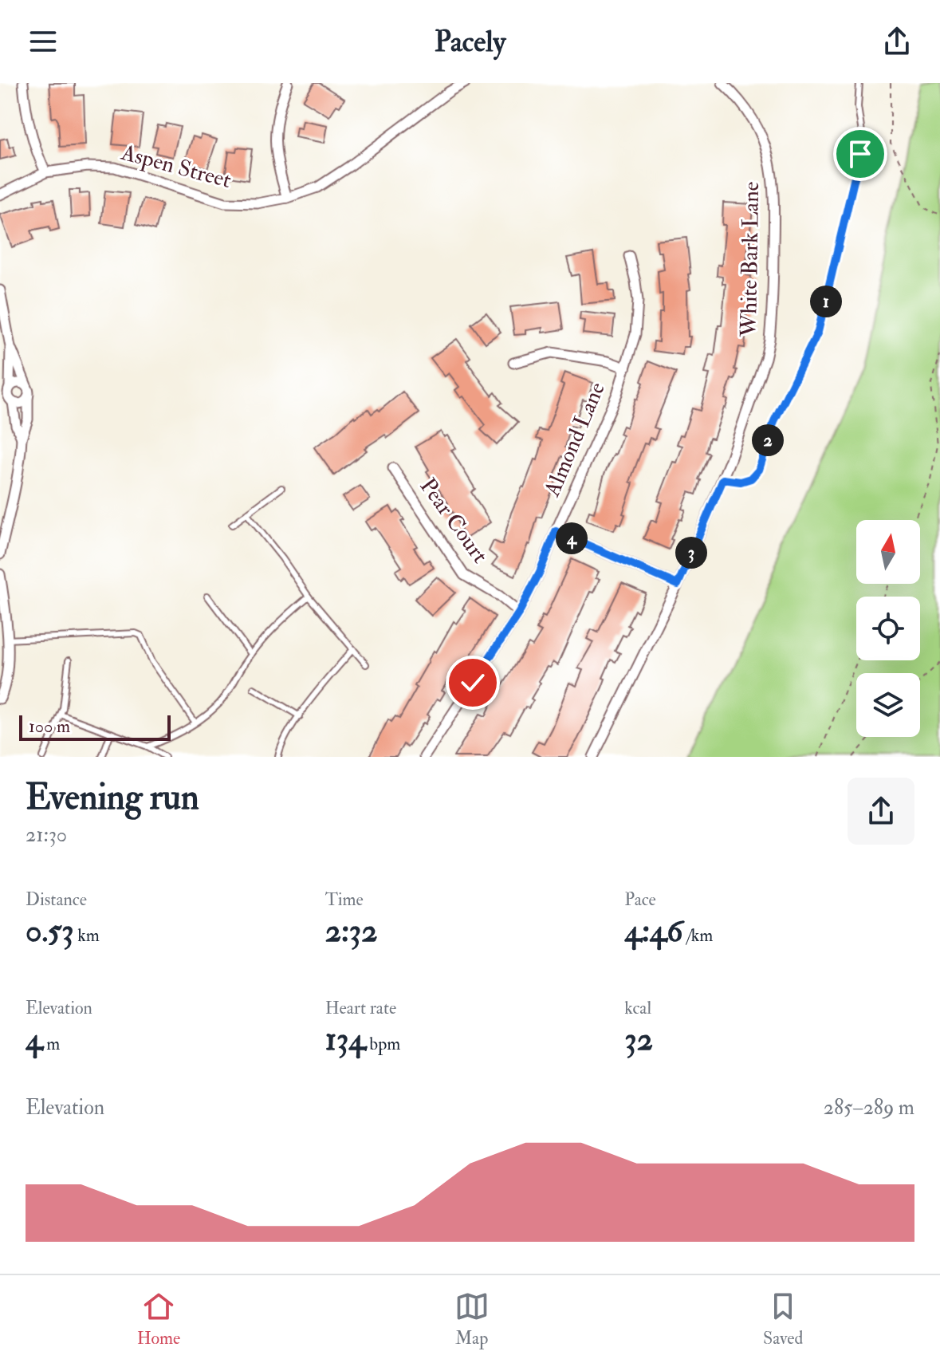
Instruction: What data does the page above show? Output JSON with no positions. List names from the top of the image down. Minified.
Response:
{"streets":{"street":["Aspen Street","White Bark Lane","Almond Lane","Pear Court"]},"crossings":[["Almond Lane","Pear Court"]],"scale_bar":"100 m","north":"top","page":{"header":"Pacely","pins":["1","2","4","3"],"scale":"100 m","heading":["Evening run","21:30"],"stats":[["Distance","0.53 km"],["Time","2:32"],["Pace","4:46 /km"],["Elevation","4 m"],["Heart rate","134 bpm"],["kcal","32"]],"chart":["Elevation","285–289 m"],"tabs":["Home","Map","Saved"]}}
